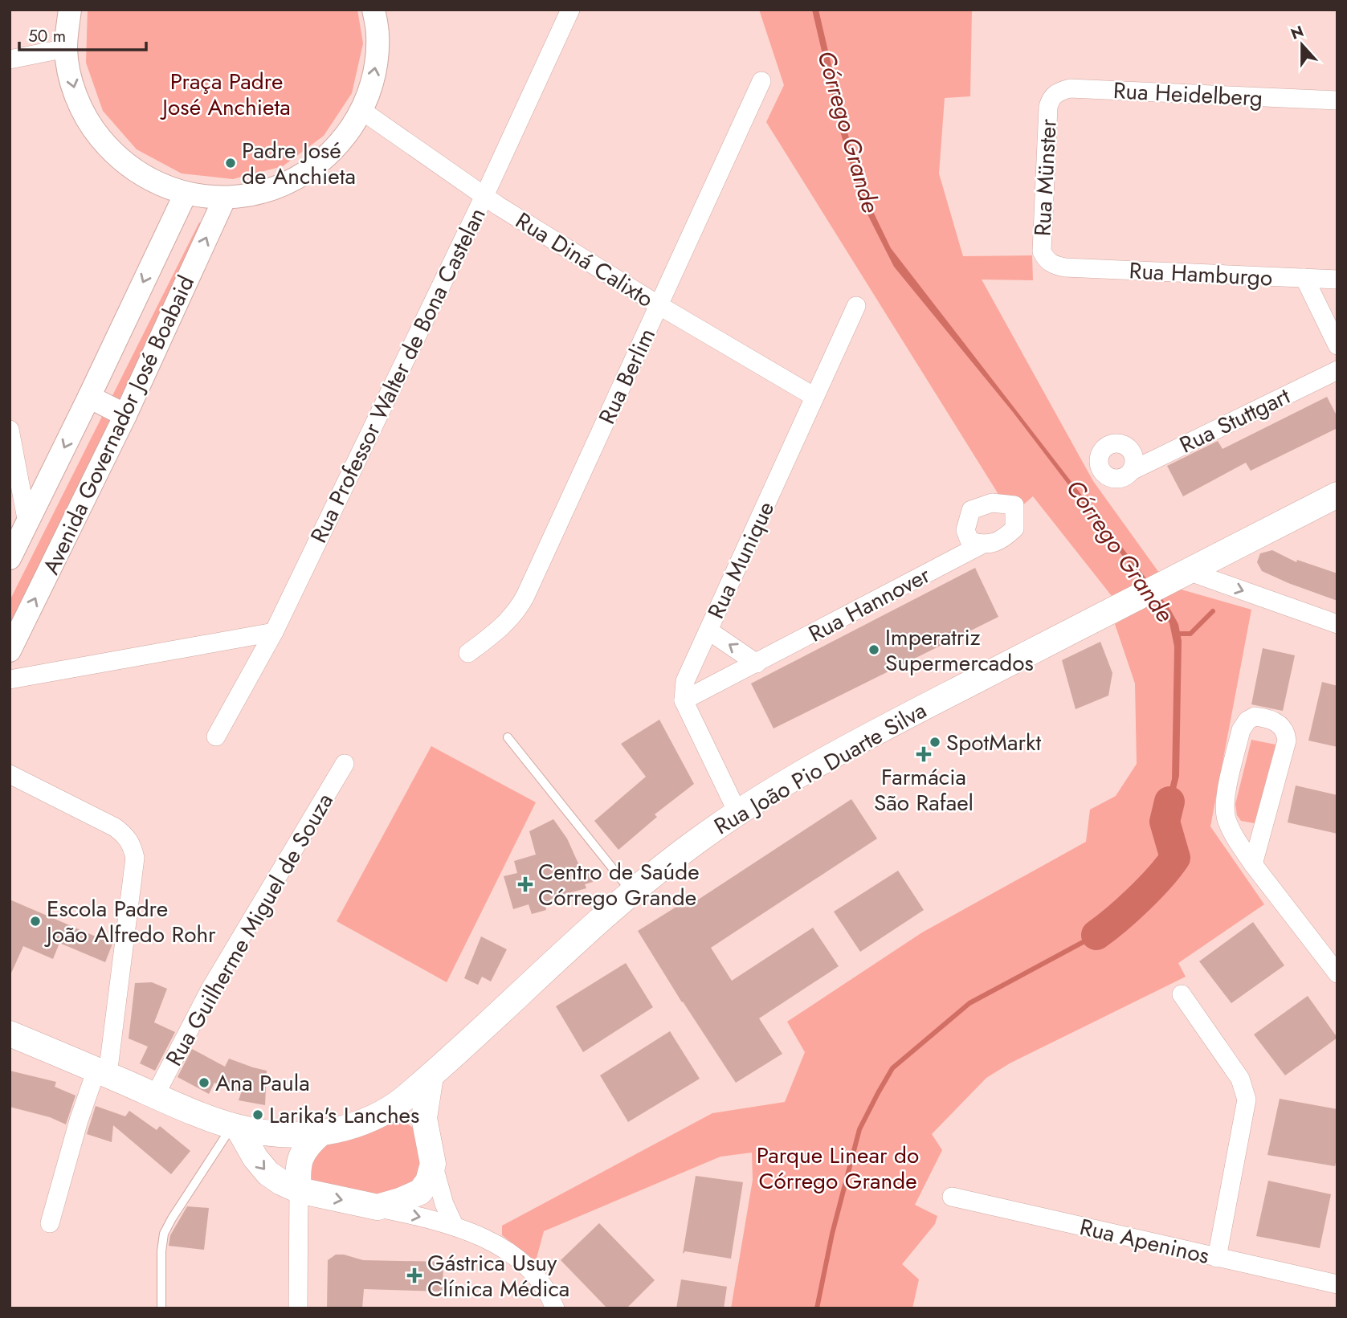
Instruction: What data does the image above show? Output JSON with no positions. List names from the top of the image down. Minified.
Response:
{"streets":{"main road":["Rua João Pio Duarte Silva"],"street":["Rua Heidelberg","Rua Münster","Rua Diná Calixto","Rua Hamburgo","Rua Professor Walter de Bona Castelan","Rua Berlim","Rua Stuttgart","Avenida Governador José Boabaid","Rua Munique","Rua Hannover","Rua Guilherme Miguel de Souza","Rua Apeninos"]},"crossings":[["Rua Heidelberg","Rua Münster"],["Rua Münster","Rua Hamburgo"],["Rua Diná Calixto","Rua Professor Walter de Bona Castelan"],["Rua Diná Calixto","Rua Berlim"],["Rua Diná Calixto","Rua Munique"],["Rua Munique","Rua Hannover"],["Rua João Pio Duarte Silva","Rua Guilherme Miguel de Souza"]],"water":["Córrego Grande"],"parks":["Praça Padre José Anchieta","Parque Linear do Córrego Grande"],"places":{"other":["Padre José de Anchieta","Imperatriz Supermercados","SpotMarkt","Escola Padre João Alfredo Rohr","Ana Paula","Larika's Lanches"],"health":["Farmácia São Rafael","Centro de Saúde Córrego Grande","Gástrica Usuy Clínica Médica"]},"scale_bar":"50 m","north":"top"}
